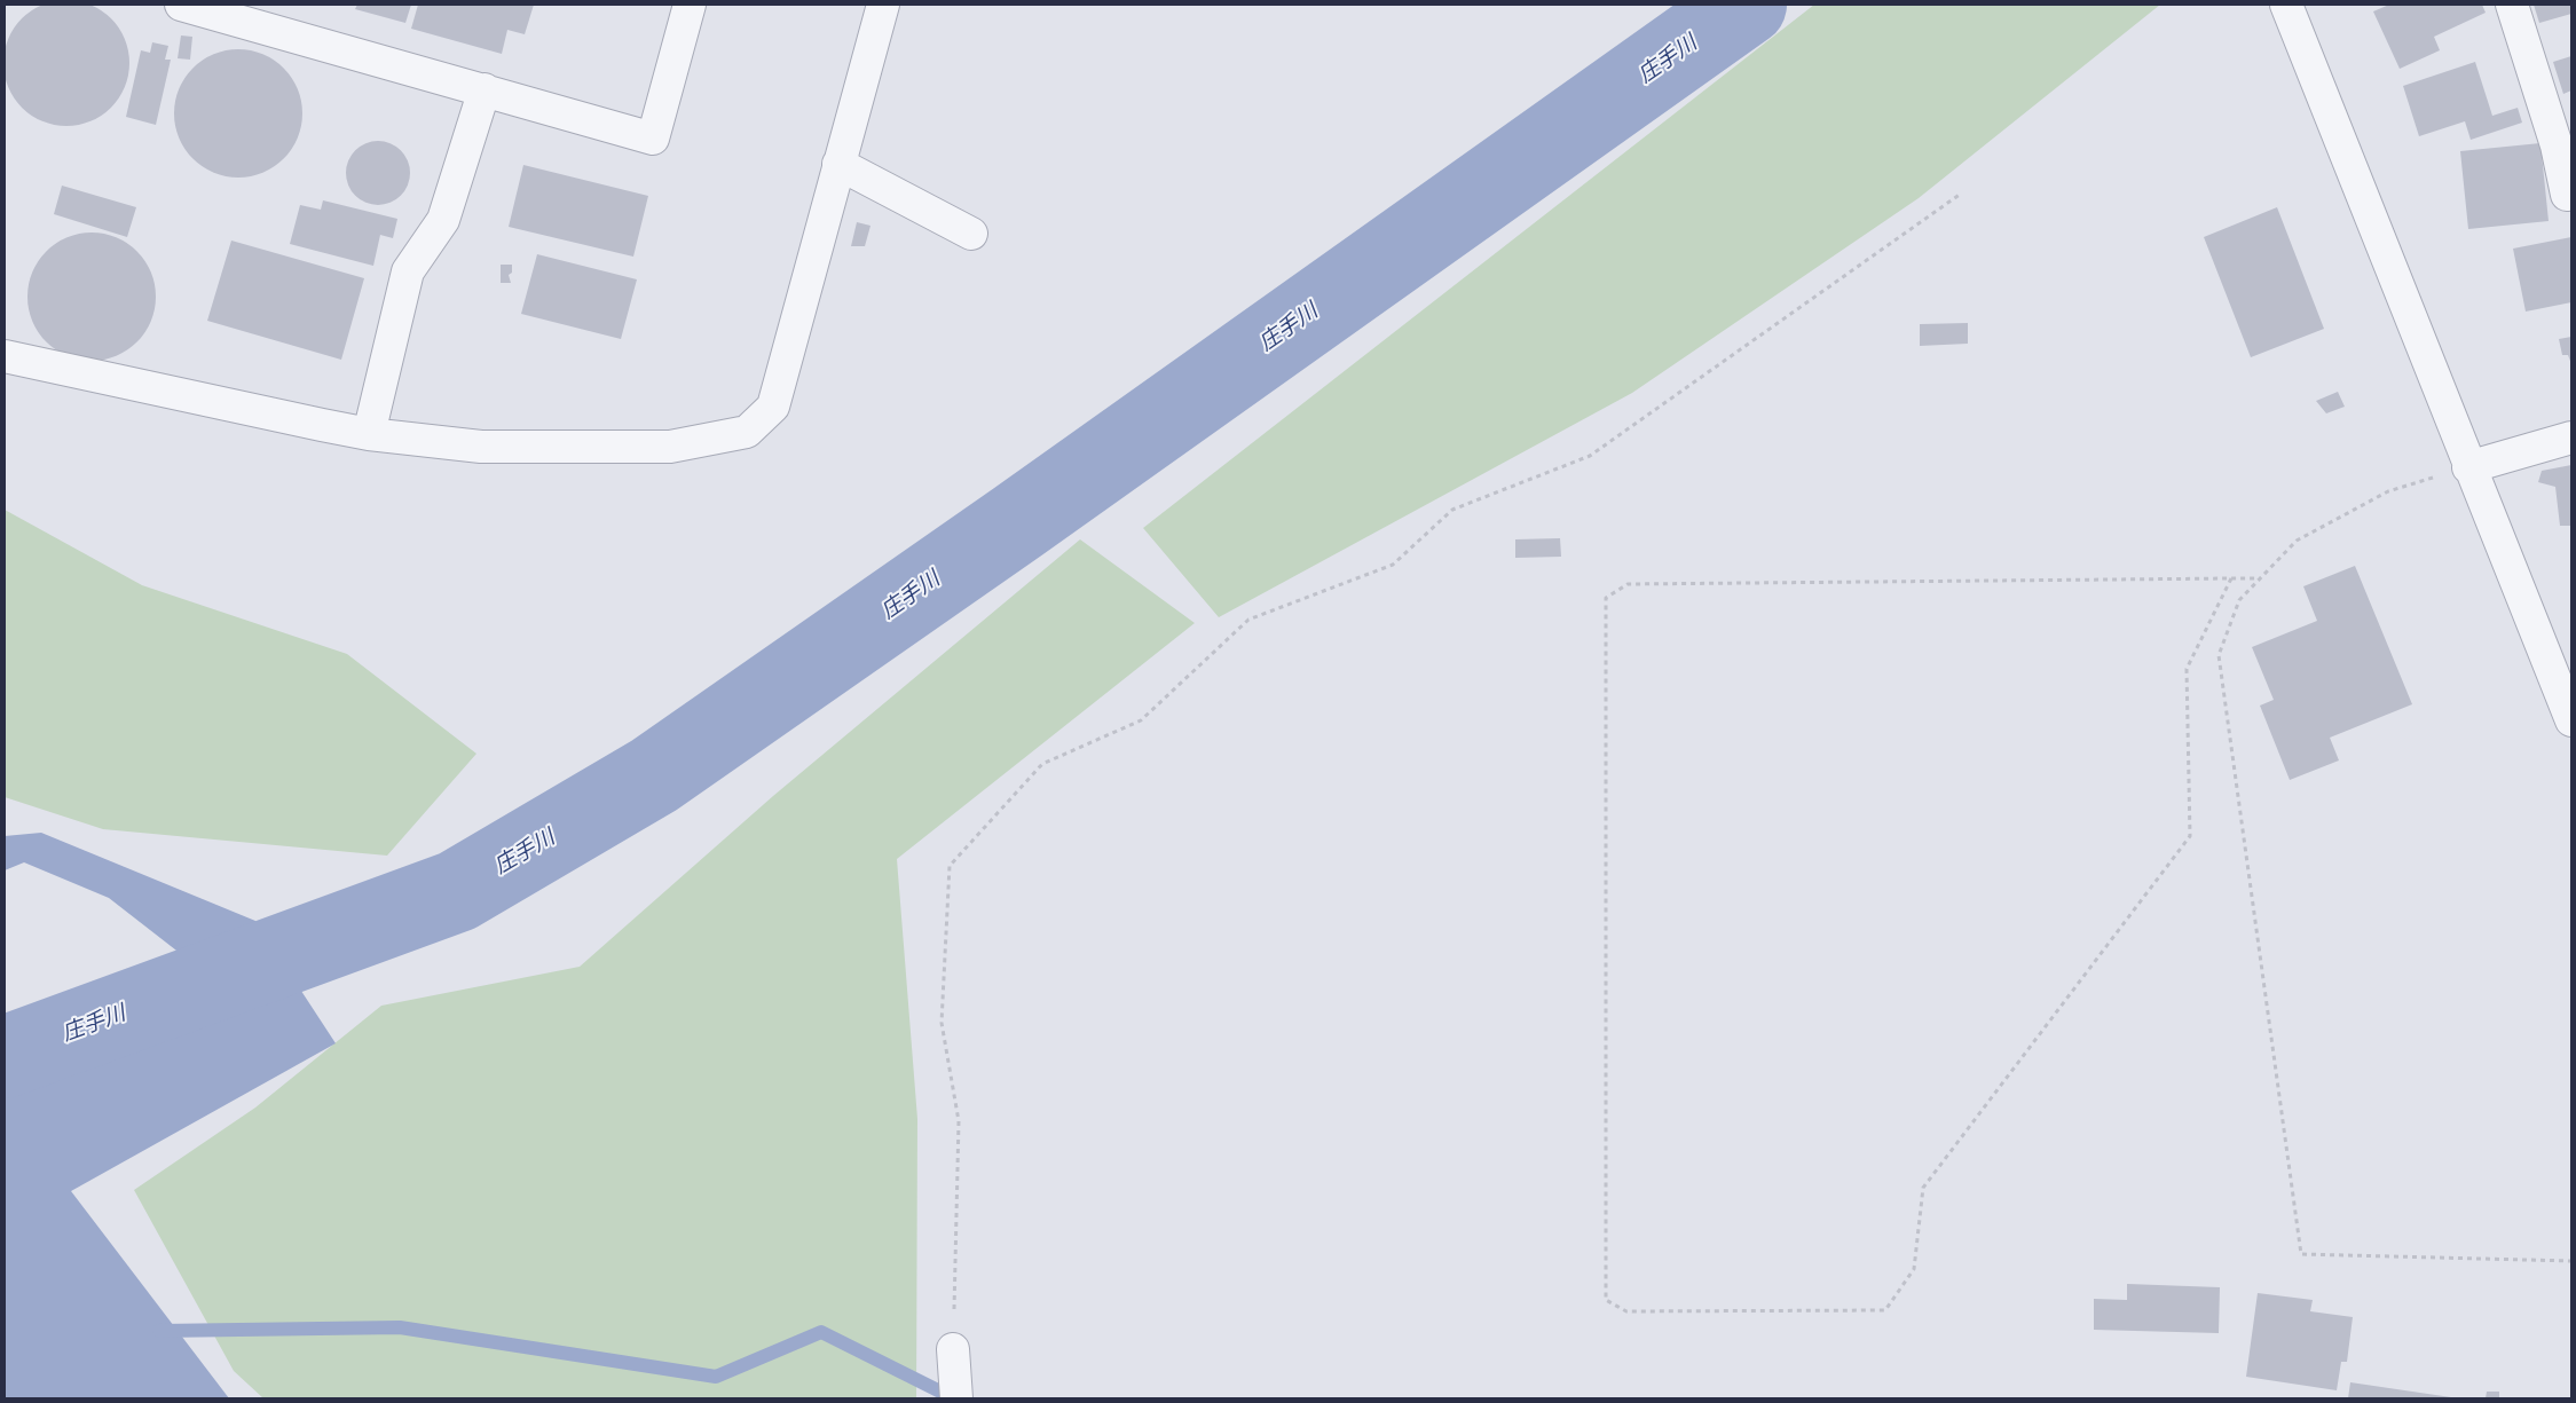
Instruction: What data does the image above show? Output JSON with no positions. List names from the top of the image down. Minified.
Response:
{"water":["庄手川"]}
